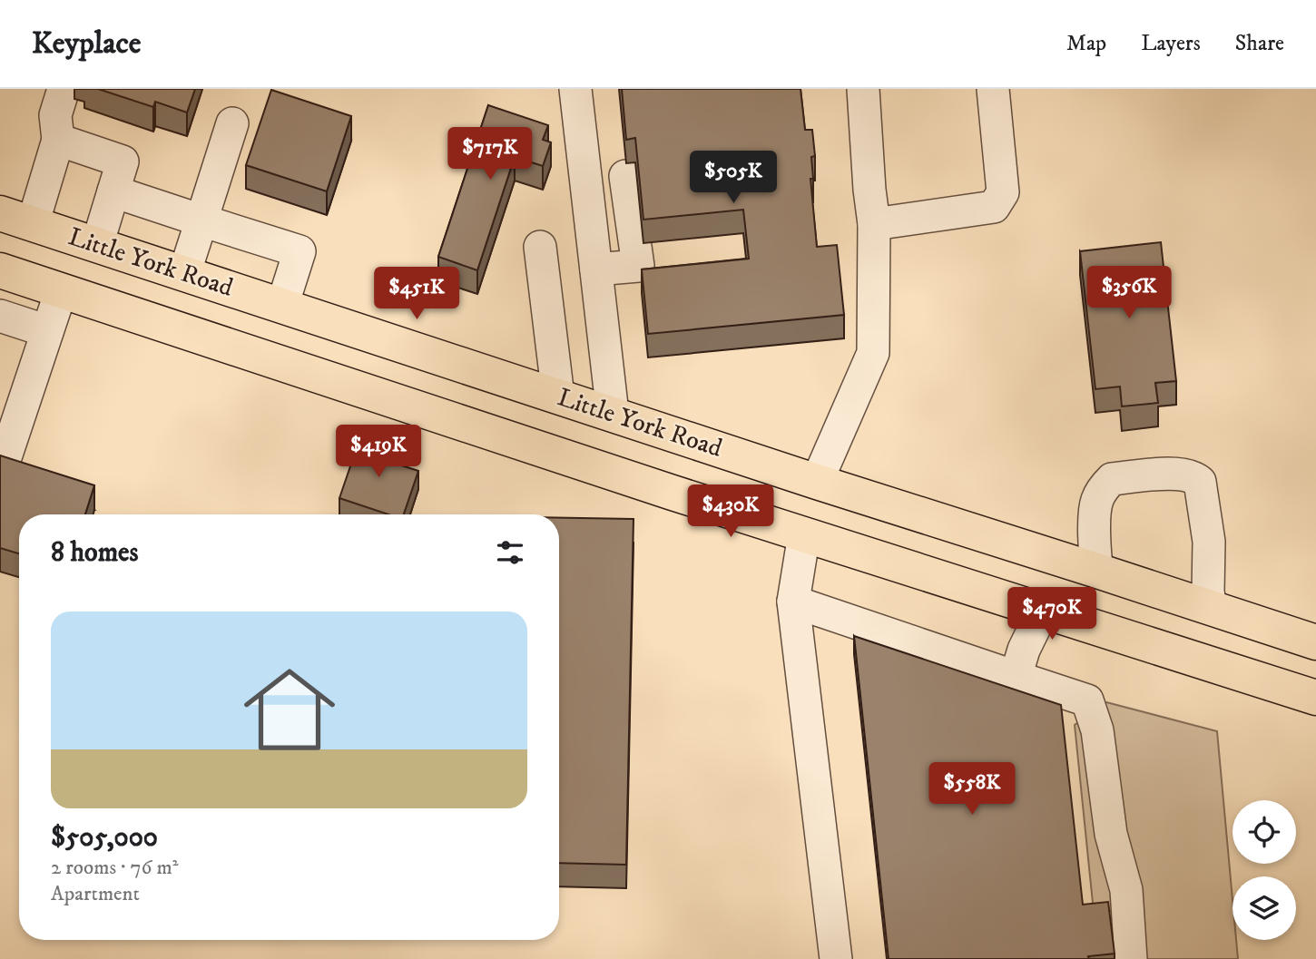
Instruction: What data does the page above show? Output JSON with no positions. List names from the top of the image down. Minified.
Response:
{"streets":{"main road":["Little York Road"]},"page":{"header":"Keyplace","nav":["Map","Layers","Share"],"price":["$717K","$505K","$356K","$451K","$419K","$430K","$470K","$558K"],"heading":"8 homes","list":[{"name":"$505,000","note":"2 rooms · 76 m² · Apartment"}]}}
